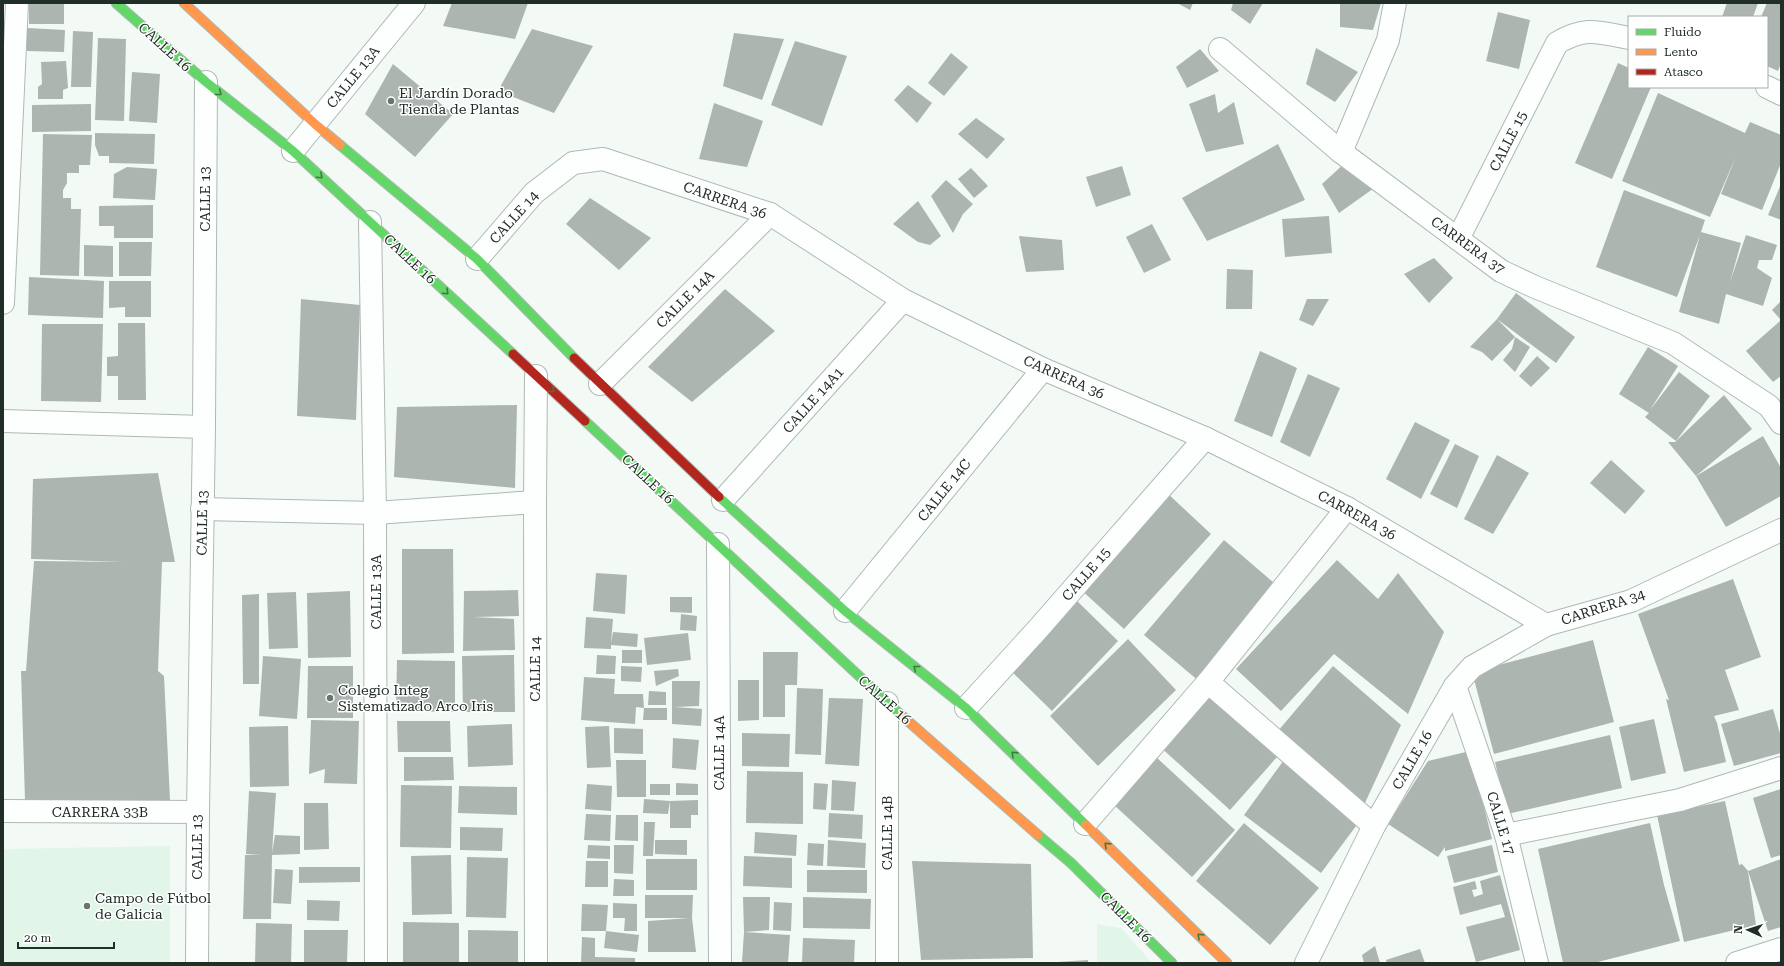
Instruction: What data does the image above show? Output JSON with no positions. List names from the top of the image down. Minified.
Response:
{"streets":{"street":["CALLE 16","CALLE 13A","CALLE 15","CALLE 13","CARRERA 36","CALLE 14","CARRERA 37","CALLE 14A","CALLE 14A1","CALLE 14C","CARRERA 34","CARRERA 33B","CALLE 17","CALLE 14B"]},"crossings":[["CALLE 16","CALLE 13A"],["CALLE 16","CALLE 13"],["CALLE 16","CALLE 14"],["CALLE 16","CALLE 14A"],["CALLE 16","CARRERA 34"],["CALLE 16","CALLE 17"],["CALLE 16","CALLE 14B"],["CALLE 15","CARRERA 36"],["CALLE 15","CARRERA 37"],["CALLE 13","CARRERA 33B"],["CARRERA 36","CALLE 14"],["CARRERA 36","CALLE 14A"],["CARRERA 36","CALLE 14A1"],["CARRERA 36","CALLE 14C"],["CARRERA 36","CARRERA 34"],["CARRERA 34","CALLE 17"]],"places":["El Jardín Dorado Tienda de Plantas","Colegio Integ Sistematizado Arco Iris","Campo de Fútbol de Galicia"],"legend":["Fluido","Lento","Atasco"],"scale_bar":"20 m","north":"left"}
